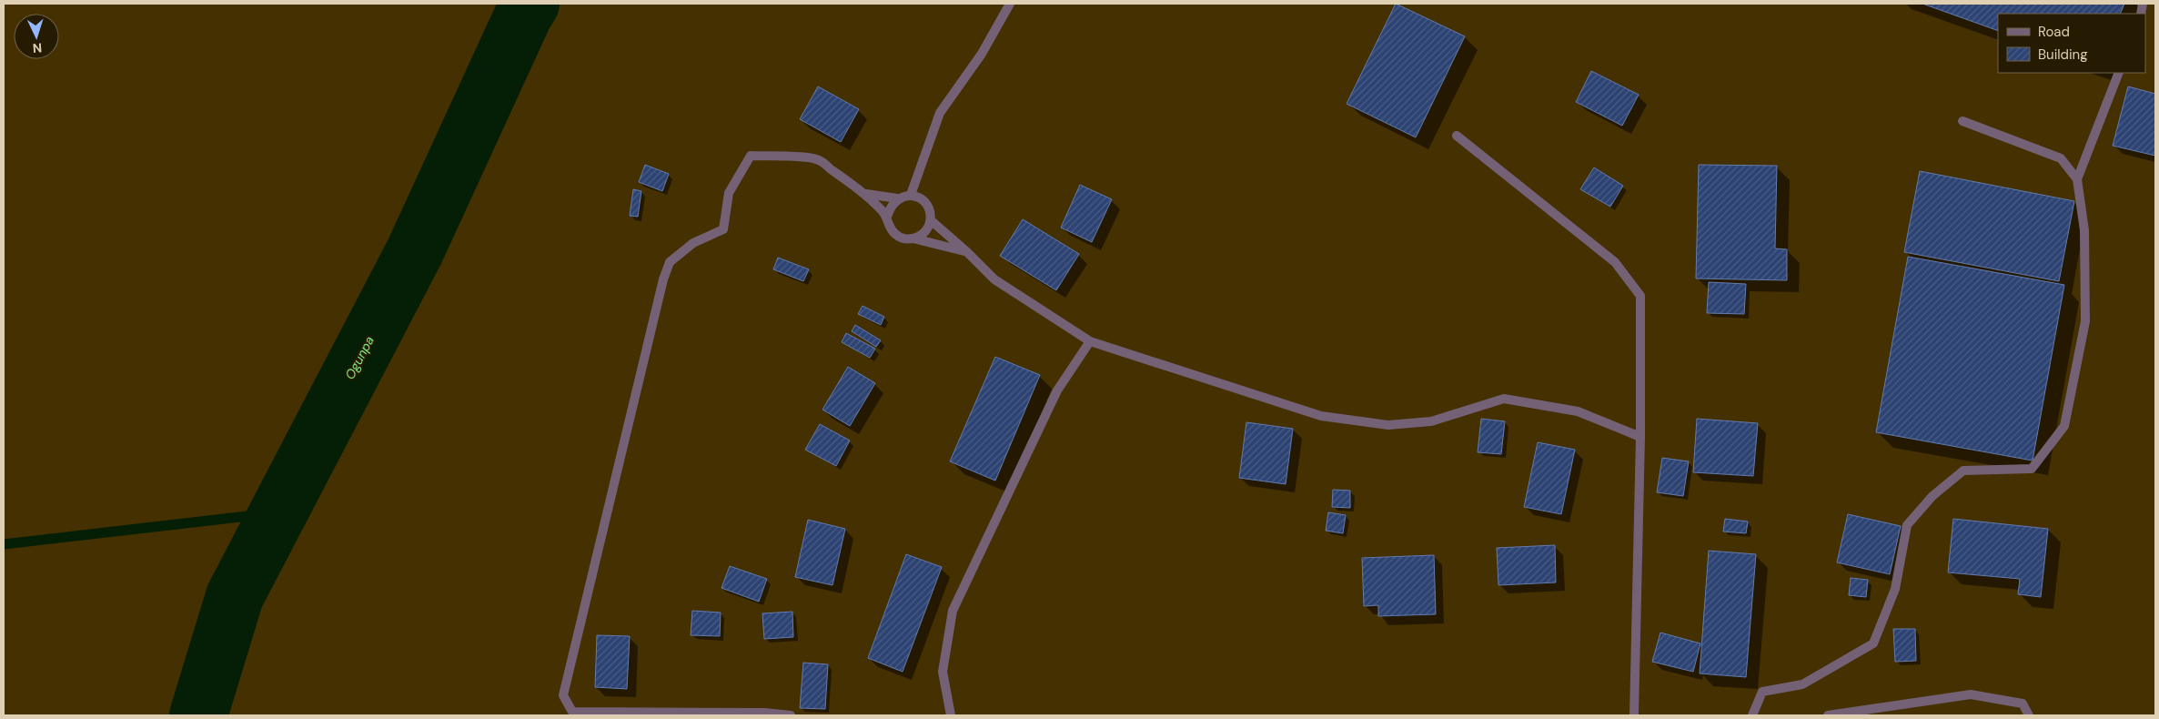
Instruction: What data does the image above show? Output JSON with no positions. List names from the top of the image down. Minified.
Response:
{"water":["Ogunpa"],"legend":["Road","Building"],"north":"bottom"}
